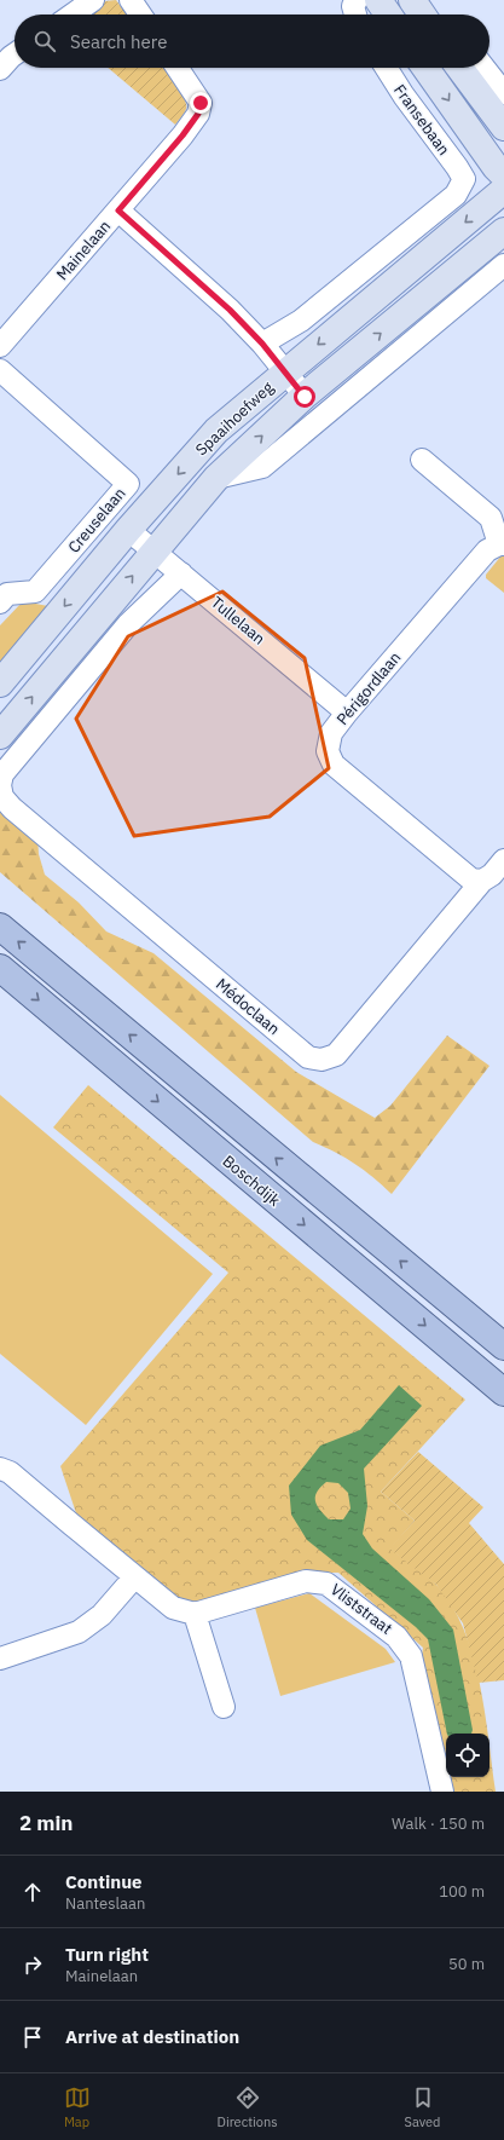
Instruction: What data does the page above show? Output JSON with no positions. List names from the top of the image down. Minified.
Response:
{"streets":{"main road":["Boschdijk"],"street":["Fransebaan","Mainelaan","Spaaihoefweg","Creuselaan","Tullelaan","Périgordlaan","Médoclaan","Vliststraat"]},"crossings":[["Spaaihoefweg","Tullelaan"],["Tullelaan","Périgordlaan"],["Périgordlaan","Médoclaan"]],"page":{"search":"Search here","heading":["2 min","Walk · 150 m"],"list":[["Continue","Nanteslaan","100 m"],["Turn right","Mainelaan","50 m"],"Arrive at destination"],"nav":["Map","Directions","Saved"]}}
